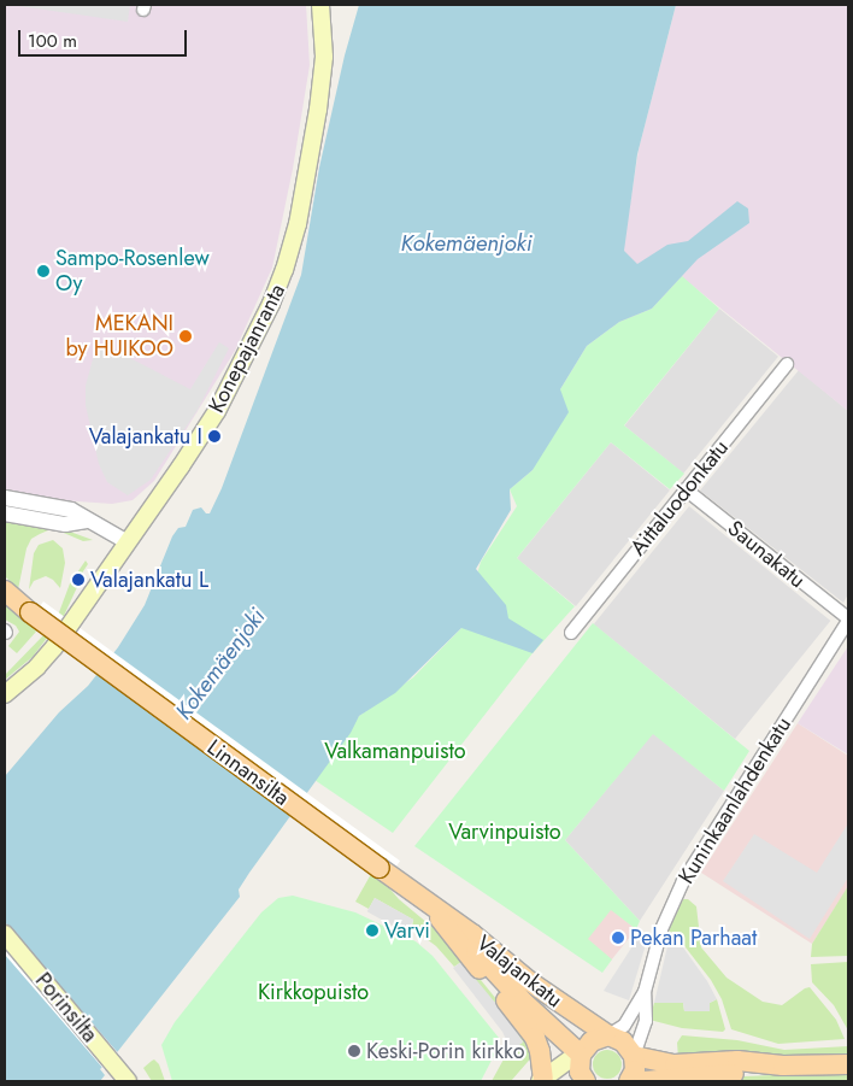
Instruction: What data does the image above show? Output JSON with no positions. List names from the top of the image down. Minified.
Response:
{"streets":{"main road":["Konepajanranta","Linnansilta","Valajankatu","Porinsilta"],"street":["Aittaluodonkatu","Saunakatu","Kuninkaanlahdenkatu"]},"crossings":[["Aittaluodonkatu","Saunakatu"],["Saunakatu","Kuninkaanlahdenkatu"],["Linnansilta","Valajankatu"],["Kuninkaanlahdenkatu","Valajankatu"]],"water":["Kokemäenjoki"],"parks":["Valkamanpuisto","Varvinpuisto","Kirkkopuisto"],"places":["Sampo-Rosenlew Oy","MEKANI by HUIKOO","Valajankatu I","Valajankatu L","Varvi","Pekan Parhaat","Keski-Porin kirkko"],"scale_bar":"100 m"}
